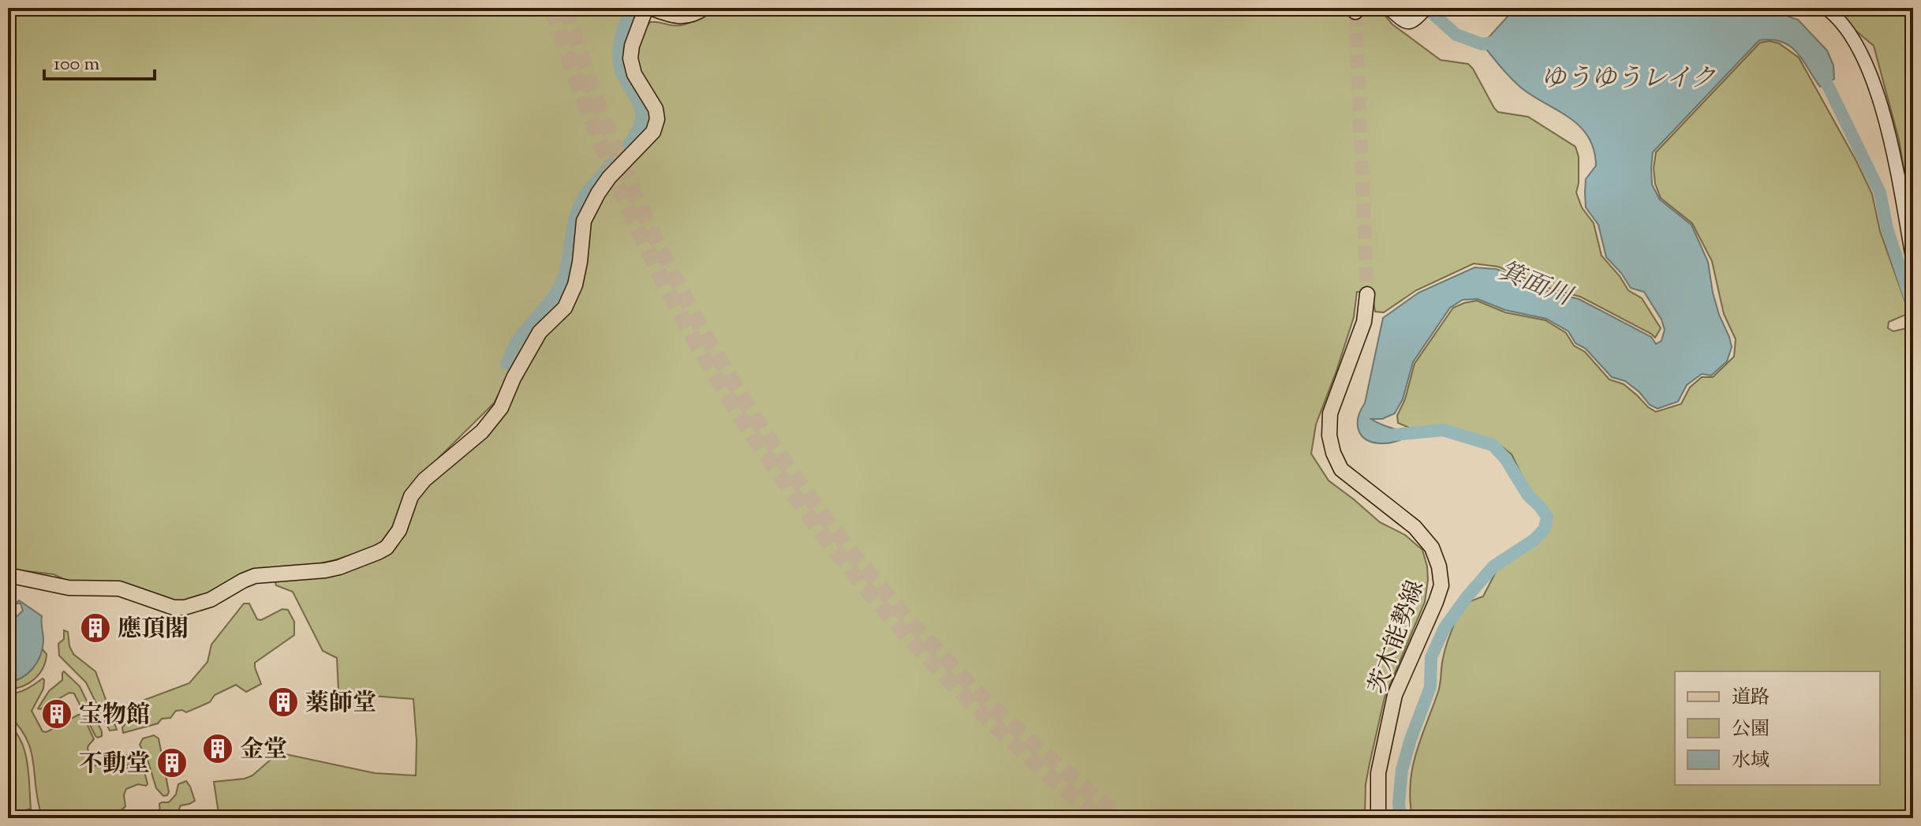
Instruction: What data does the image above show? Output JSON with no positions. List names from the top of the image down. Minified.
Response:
{"streets":{"main road":["茨木能勢線"]},"water":["ゆうゆうレイク","箕面川"],"places":{"building":["應頂閣","薬師堂","宝物館","金堂","不動堂"]},"legend":["道路","公園","水域"],"scale_bar":"100 m"}
